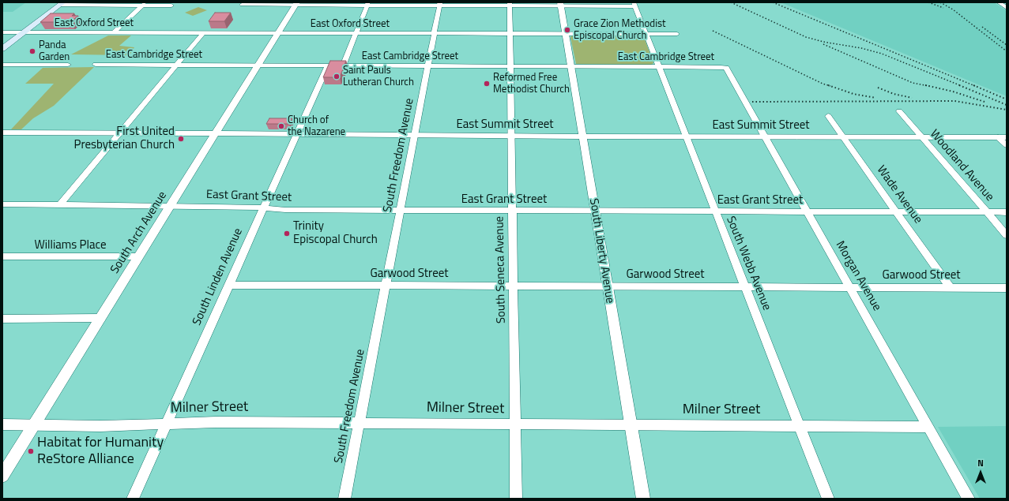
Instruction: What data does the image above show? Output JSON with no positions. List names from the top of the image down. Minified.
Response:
{"streets":{"street":["East Oxford Street","East Cambridge Street","East Summit Street","South Freedom Avenue","Woodland Avenue","Wade Avenue","East Grant Street","South Arch Avenue","Williams Place","South Liberty Avenue","South Webb Avenue","South Seneca Avenue","Garwood Street","Morgan Avenue","South Linden Avenue","Milner Street"]},"crossings":[["East Oxford Street","South Freedom Avenue"],["East Oxford Street","South Arch Avenue"],["East Oxford Street","South Liberty Avenue"],["East Oxford Street","South Webb Avenue"],["East Oxford Street","South Seneca Avenue"],["East Cambridge Street","South Freedom Avenue"],["East Cambridge Street","South Arch Avenue"],["East Cambridge Street","South Liberty Avenue"],["East Cambridge Street","South Webb Avenue"],["East Cambridge Street","South Seneca Avenue"],["East Cambridge Street","Morgan Avenue"],["East Cambridge Street","South Linden Avenue"],["East Summit Street","South Freedom Avenue"],["East Summit Street","Woodland Avenue"],["East Summit Street","Wade Avenue"],["East Summit Street","South Arch Avenue"],["East Summit Street","South Liberty Avenue"],["East Summit Street","South Webb Avenue"],["East Summit Street","South Seneca Avenue"],["East Summit Street","Morgan Avenue"],["East Summit Street","South Linden Avenue"],["South Freedom Avenue","East Grant Street"],["South Freedom Avenue","Garwood Street"],["South Freedom Avenue","Milner Street"],["Woodland Avenue","East Grant Street"],["Wade Avenue","East Grant Street"],["Wade Avenue","Garwood Street"],["East Grant Street","South Arch Avenue"],["East Grant Street","South Liberty Avenue"],["East Grant Street","South Webb Avenue"],["East Grant Street","South Seneca Avenue"],["East Grant Street","Morgan Avenue"],["East Grant Street","South Linden Avenue"],["South Arch Avenue","Williams Place"],["South Arch Avenue","Milner Street"],["South Liberty Avenue","Garwood Street"],["South Liberty Avenue","Milner Street"],["South Webb Avenue","Garwood Street"],["South Webb Avenue","Milner Street"],["South Seneca Avenue","Garwood Street"],["South Seneca Avenue","Milner Street"],["Garwood Street","Morgan Avenue"],["Garwood Street","South Linden Avenue"],["Morgan Avenue","Milner Street"],["South Linden Avenue","Milner Street"]],"places":["Grace Zion Methodist Episcopal Church","Panda Garden","Saint Pauls Lutheran Church","Reformed Free Methodist Church","Church of the Nazarene","First United Presbyterian Church","Trinity Episcopal Church","Habitat for Humanity ReStore Alliance"],"north":"top"}
